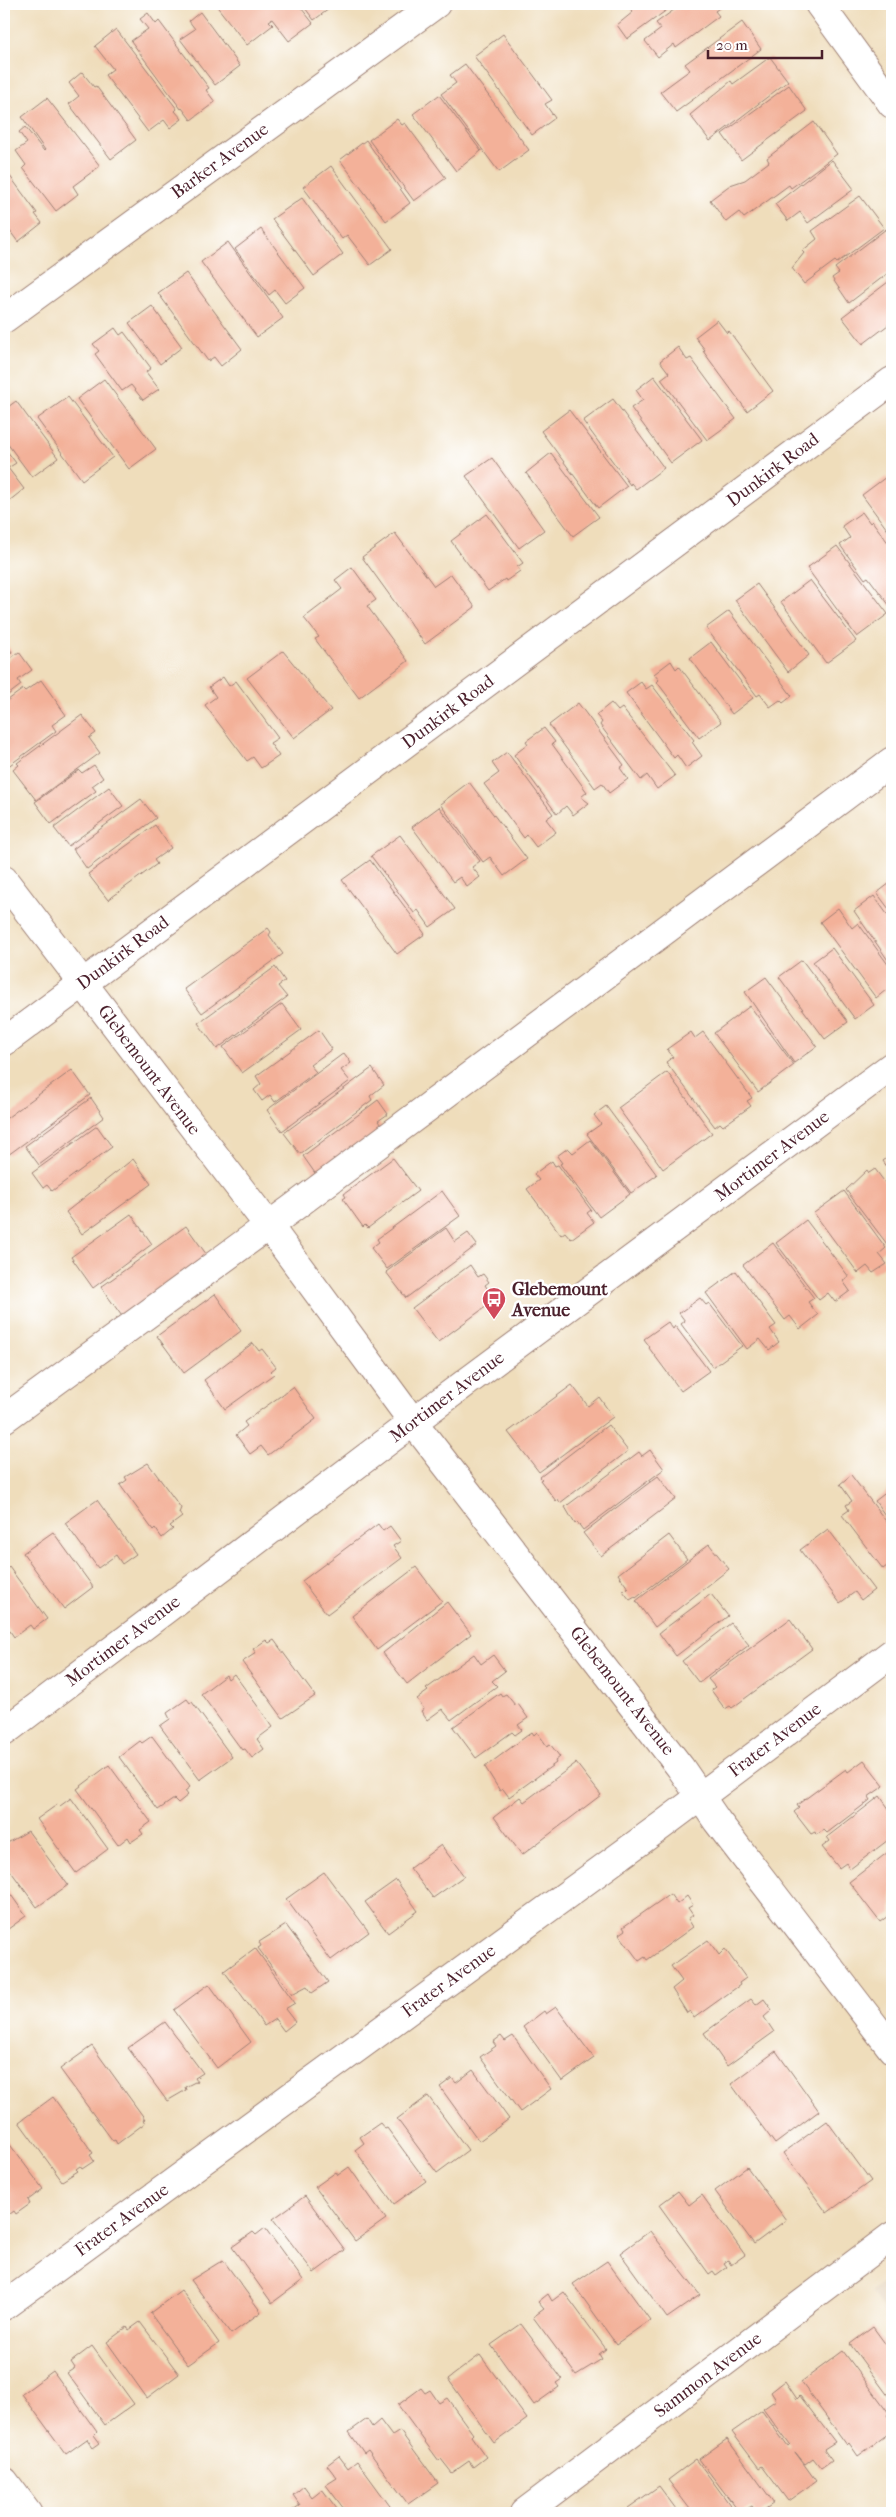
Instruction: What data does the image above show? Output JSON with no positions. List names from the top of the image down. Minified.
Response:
{"streets":{"street":["Barker Avenue","Dunkirk Road","Glebemount Avenue","Mortimer Avenue","Frater Avenue","Sammon Avenue"]},"crossings":[["Dunkirk Road","Glebemount Avenue"],["Glebemount Avenue","Mortimer Avenue"],["Glebemount Avenue","Frater Avenue"]],"places":{"bus stop":["Glebemount Avenue"]},"scale_bar":"20 m"}
